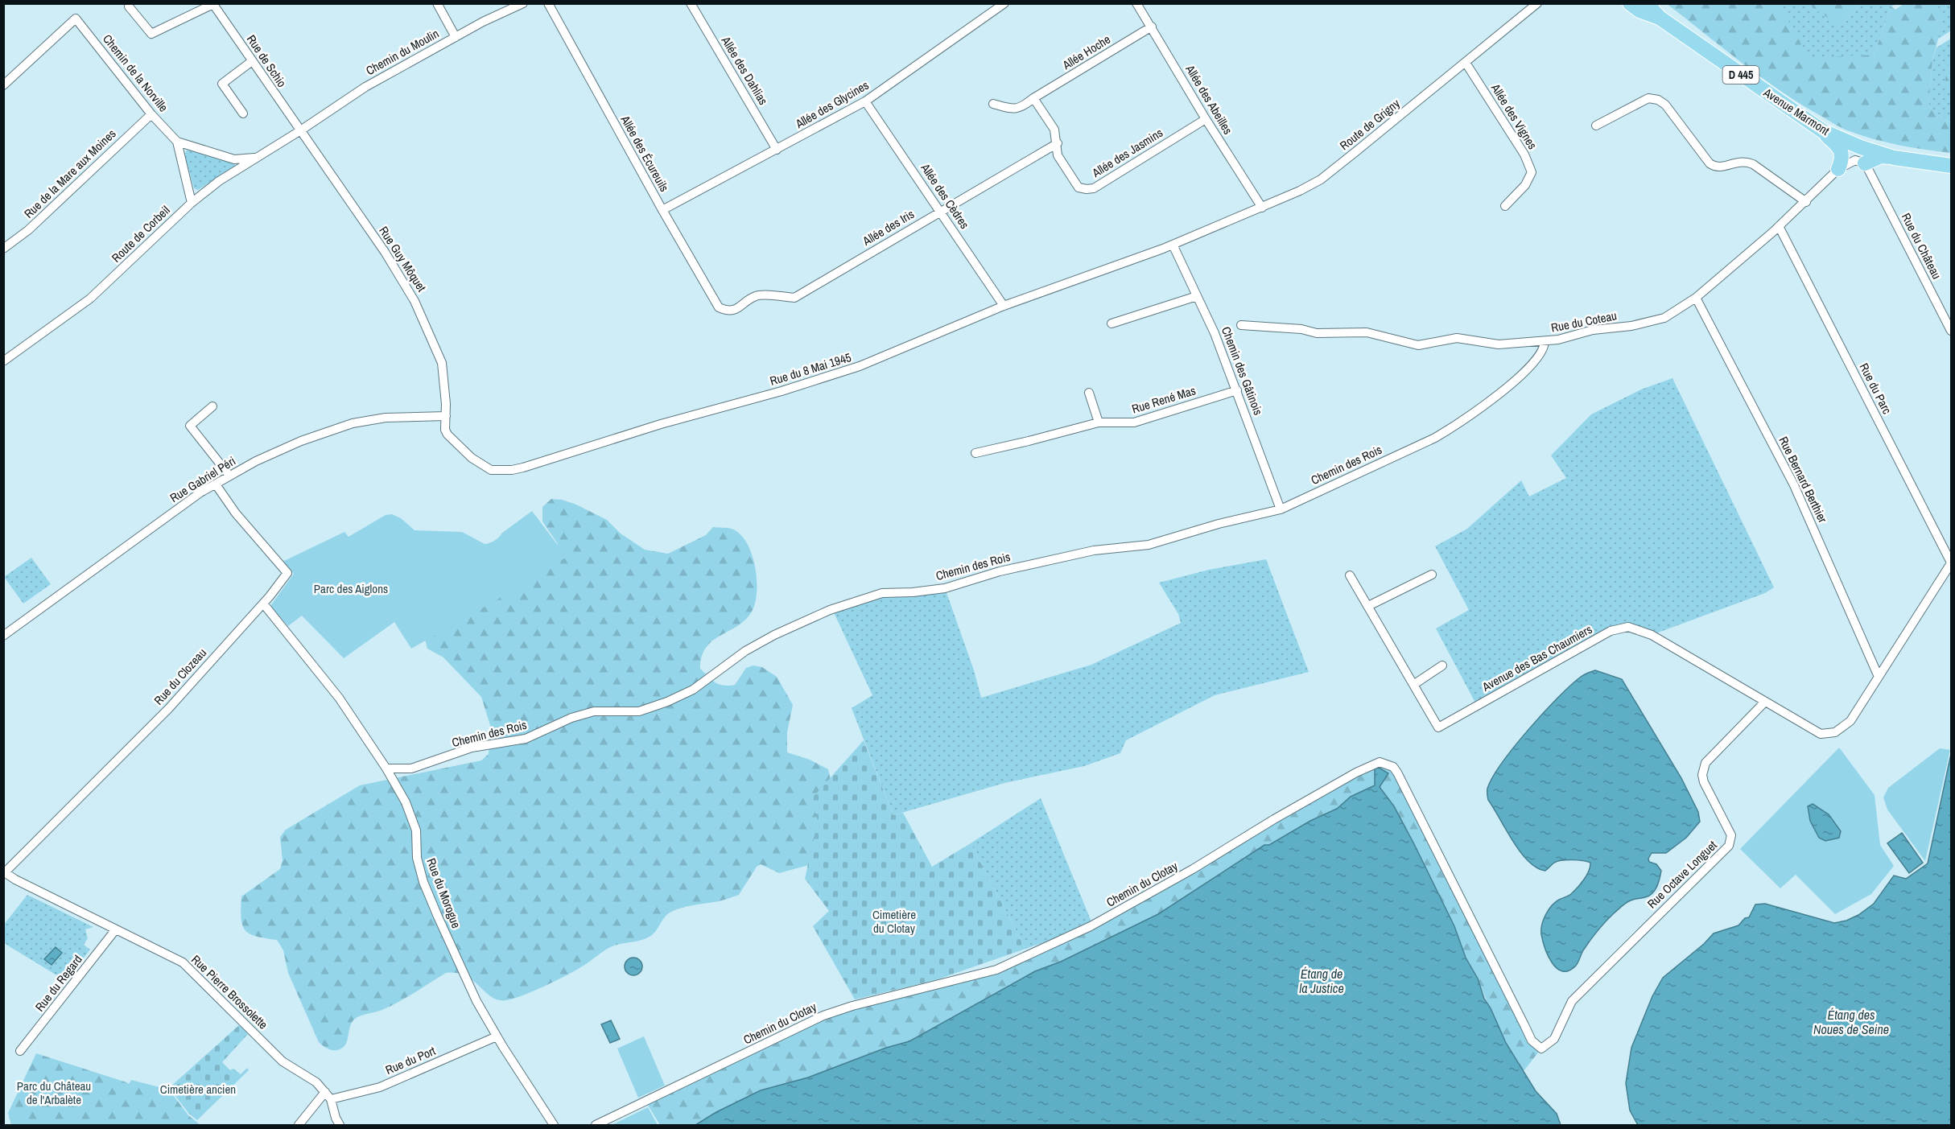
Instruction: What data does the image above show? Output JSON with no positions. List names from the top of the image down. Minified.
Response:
{"streets":{"main road":["D 445","Avenue Marmont"],"street":["Chemin du Moulin","Allée Hoche","Rue de Schio","Allée des Dahlias","Chemin de la Norville","Allée des Abeilles","Allée des Glycines","Allée des Vignes","Route de Grigny","Allée des Jasmins","Allée des Écureuils","Rue de la Mare aux Moines","Allée des Cèdres","Allée des Iris","Route de Corbeil","Rue du Château","Rue Guy Môquet","Rue du Coteau","Rue du 8 Mai 1945","Chemin des Gâtinois","Rue du Parc","Rue René Mas","Chemin des Rois","Rue Gabriel Péri","Rue Bernard Berthier","Avenue des Bas Chaumiers","Rue du Clozeau","Rue Octave Longuet","Chemin du Clotay","Rue du Morogue","Rue du Regard","Rue Pierre Brossolette","Rue du Port"]},"crossings":[["Chemin du Moulin","Rue de Schio"],["Chemin du Moulin","Route de Corbeil"],["Chemin du Moulin","Rue Guy Môquet"],["Allée Hoche","Allée des Abeilles"],["Rue de Schio","Route de Corbeil"],["Rue de Schio","Rue Guy Môquet"],["Allée des Dahlias","Allée des Glycines"],["Chemin de la Norville","Rue de la Mare aux Moines"],["Chemin de la Norville","Route de Corbeil"],["Allée des Abeilles","Route de Grigny"],["Allée des Abeilles","Allée des Jasmins"],["Allée des Glycines","Allée des Écureuils"],["Allée des Glycines","Allée des Cèdres"],["Allée des Vignes","Route de Grigny"],["Route de Grigny","Rue du 8 Mai 1945"],["Allée des Jasmins","Allée des Iris"],["Allée des Écureuils","Allée des Iris"],["Allée des Cèdres","Allée des Iris"],["Allée des Cèdres","Rue du 8 Mai 1945"],["Route de Corbeil","Rue Guy Môquet"],["Rue du Château","Rue du Coteau"],["Rue Guy Môquet","Rue du 8 Mai 1945"],["Rue Guy Môquet","Rue Gabriel Péri"],["Rue du Coteau","Rue du Parc"],["Rue du Coteau","Chemin des Rois"],["Rue du Coteau","Rue Bernard Berthier"],["Rue du 8 Mai 1945","Chemin des Gâtinois"],["Rue du 8 Mai 1945","Rue Gabriel Péri"],["Chemin des Gâtinois","Rue René Mas"],["Chemin des Gâtinois","Chemin des Rois"],["Chemin des Rois","Rue du Morogue"],["Rue Gabriel Péri","Rue du Clozeau"],["Avenue des Bas Chaumiers","Rue Octave Longuet"],["Rue du Clozeau","Rue du Morogue"],["Rue du Clozeau","Rue Pierre Brossolette"],["Rue Octave Longuet","Chemin du Clotay"],["Rue du Morogue","Rue du Port"],["Rue du Regard","Rue Pierre Brossolette"],["Rue Pierre Brossolette","Rue du Port"]],"water":["Étang de la Justice","Étang des Noues de Seine"],"parks":["Parc des Aiglons","Cimetière du Clotay","Parc du Château de l'Arbalète","Cimetière ancien"]}
